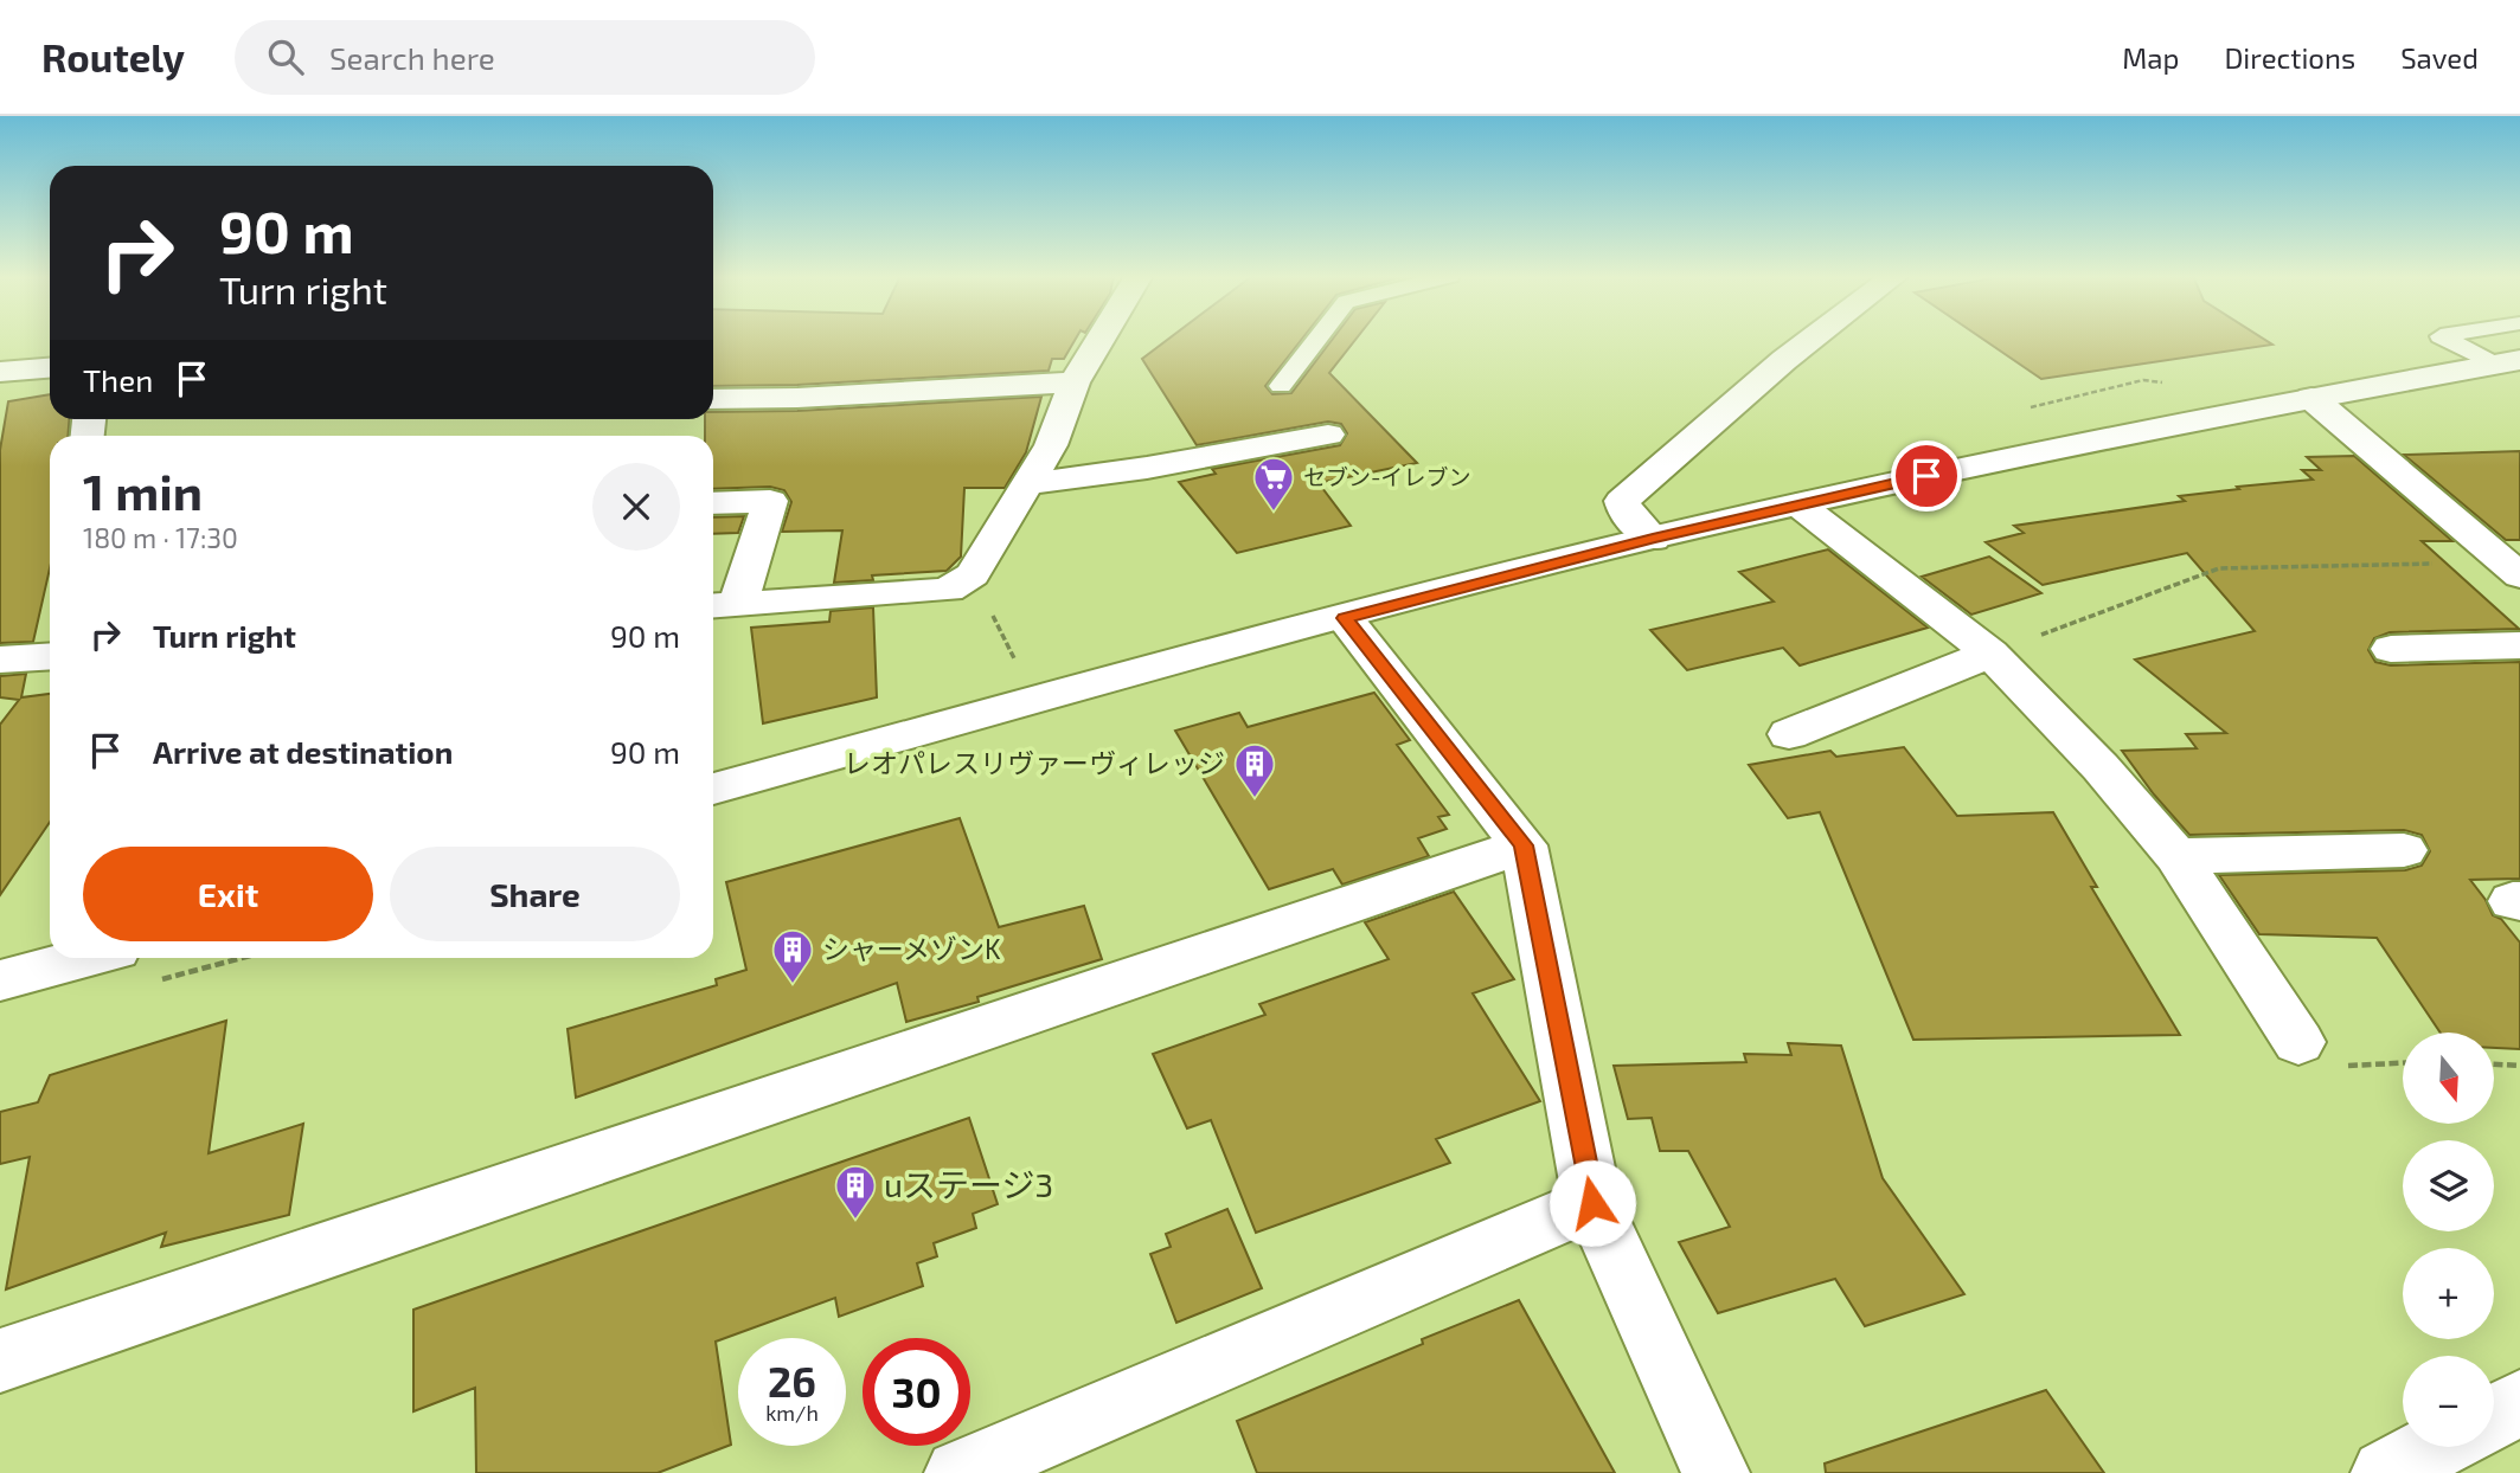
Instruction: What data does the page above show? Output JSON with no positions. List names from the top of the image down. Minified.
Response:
{"places":{"supermarket":["セブン-イレブン"],"building":["レオパレスリヴァーヴィレッジ","シャーメゾンK","uステージ3"]},"north":"bottom","page":{"header":"Routely","search":"Search here","nav":["Map","Directions","Saved"],"turn":["90 m","Turn right"],"then":"Then","heading":["1 min","180 m · 17:30"],"list":[{"name":"Turn right","value":"90 m"},{"name":"Arrive at destination","value":"90 m"}],"buttons":["Exit","Share"],"map_buttons":["+","−"],"speed":"26 km/h","limit":"30"}}
